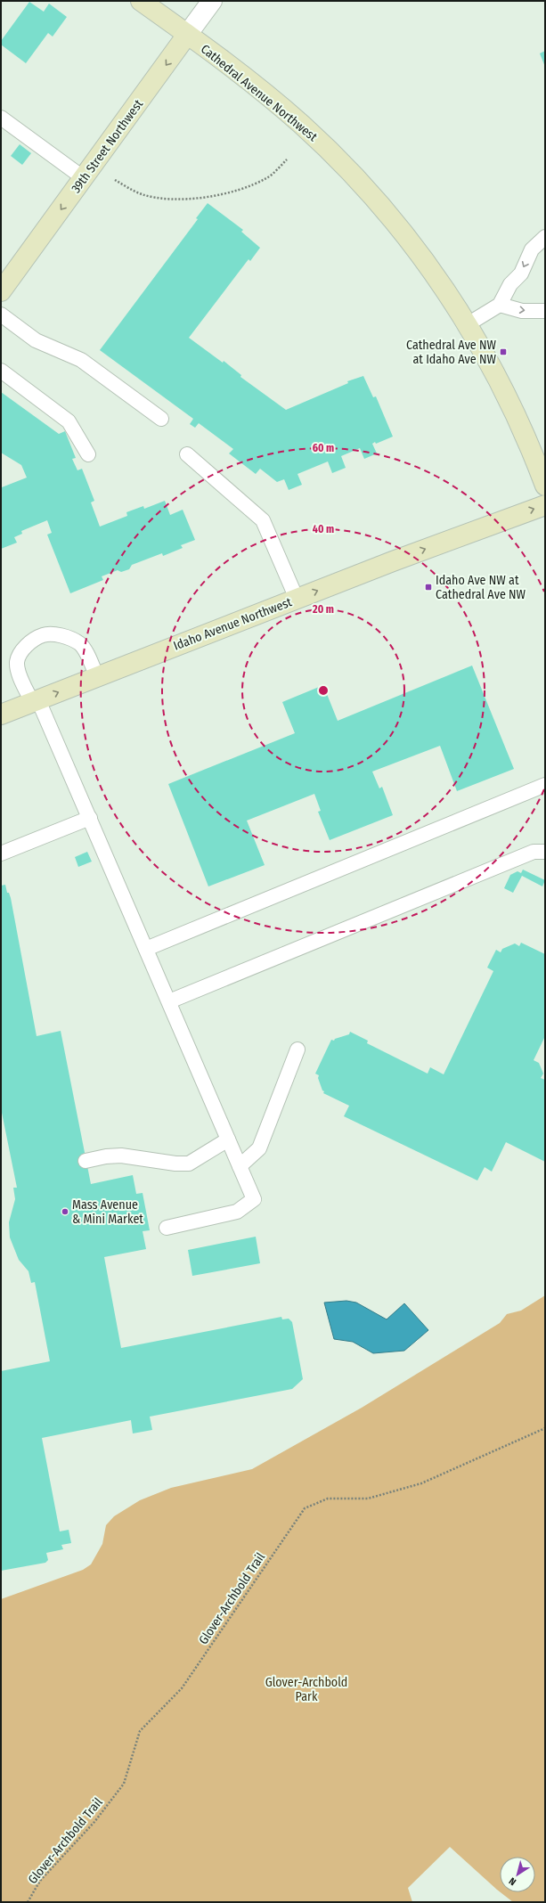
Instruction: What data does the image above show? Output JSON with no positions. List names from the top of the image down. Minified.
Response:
{"streets":{"street":["Cathedral Avenue Northwest","39th Street Northwest","Idaho Avenue Northwest"],"path":["Glover-Archbold Trail"]},"crossings":[["Cathedral Avenue Northwest","39th Street Northwest"]],"one_way":["39th Street Northwest","Idaho Avenue Northwest"],"parks":["Glover-Archbold Park"],"places":{"transit":["Cathedral Ave NW at Idaho Ave NW","Idaho Ave NW at Cathedral Ave NW"],"other":["Mass Avenue & Mini Market"]},"north":"bottom left","rings":["60 m","40 m","20 m"]}
